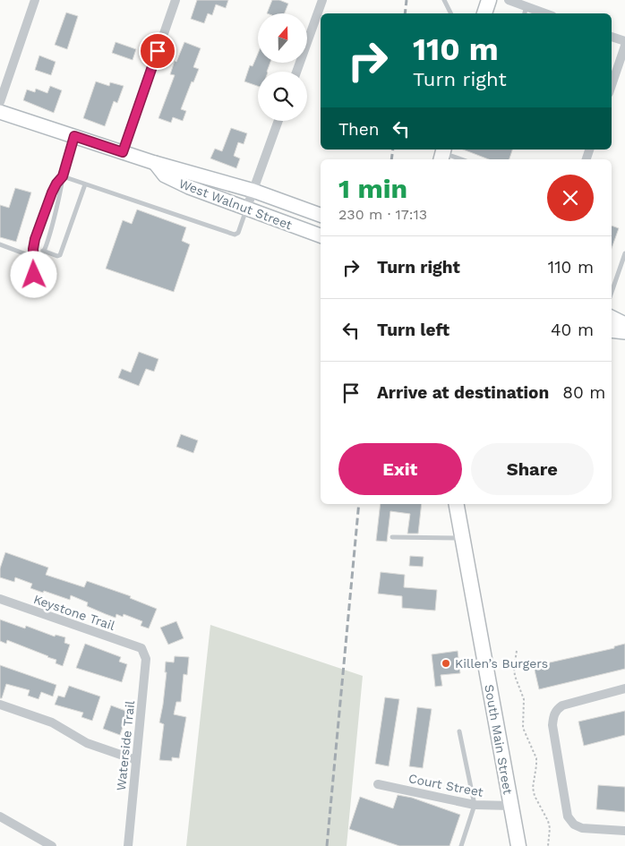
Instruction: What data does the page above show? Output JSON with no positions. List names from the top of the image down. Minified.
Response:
{"streets":{"main road":["South Main Street"],"street":["West Walnut Street","Keystone Trail","Waterside Trail","Court Street"]},"crossings":[["Keystone Trail","Waterside Trail"],["South Main Street","Court Street"]],"places":["Killen’s Burgers"],"north":"top","page":{"turn":["110 m","Turn right"],"then":"Then","heading":["1 min","230 m · 17:13"],"list":[{"name":"Turn right","value":"110 m"},{"name":"Turn left","value":"40 m"},{"name":"Arrive at destination","value":"80 m"}],"buttons":["Exit","Share"]}}
